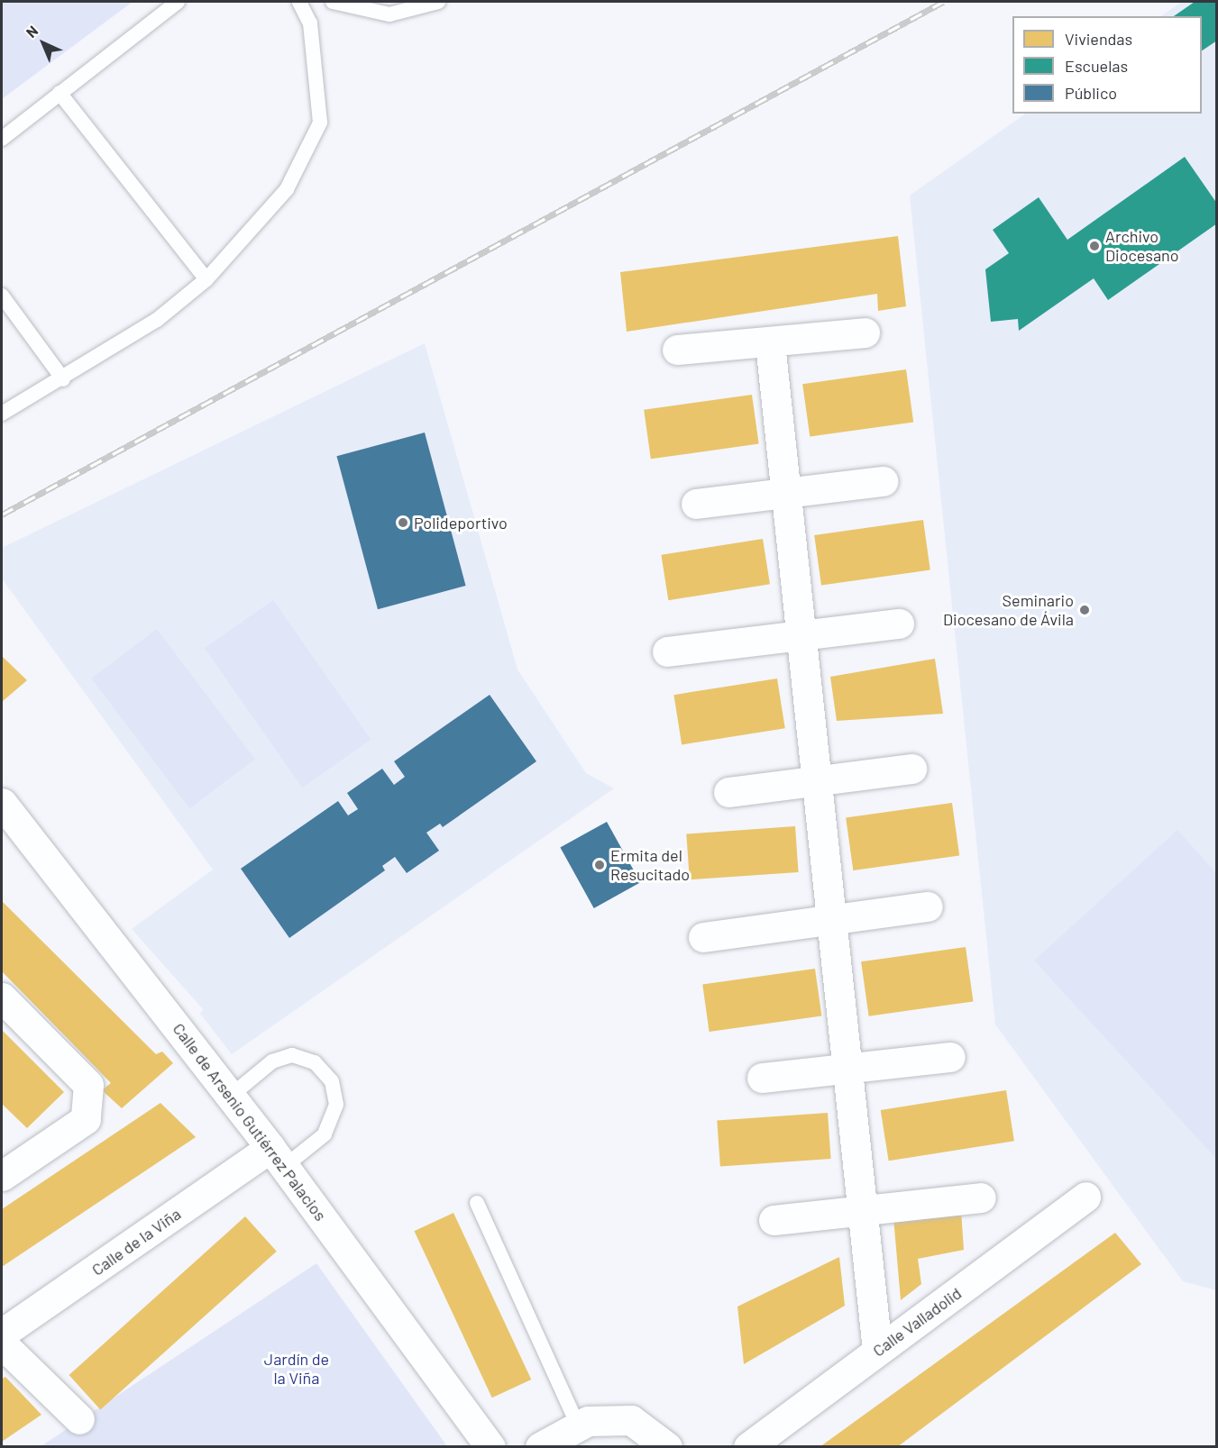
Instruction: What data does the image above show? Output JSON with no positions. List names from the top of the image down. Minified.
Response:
{"streets":{"street":["Calle de Arsenio Gutiérrez Palacios","Calle de la Viña","Calle Valladolid"]},"crossings":[["Calle de Arsenio Gutiérrez Palacios","Calle de la Viña"]],"parks":["Jardín de la Viña"],"places":["Archivo Diocesano","Polideportivo","Seminario Diocesano de Ávila","Ermita del Resucitado"],"legend":["Viviendas","Escuelas","Público"],"north":"top left"}
